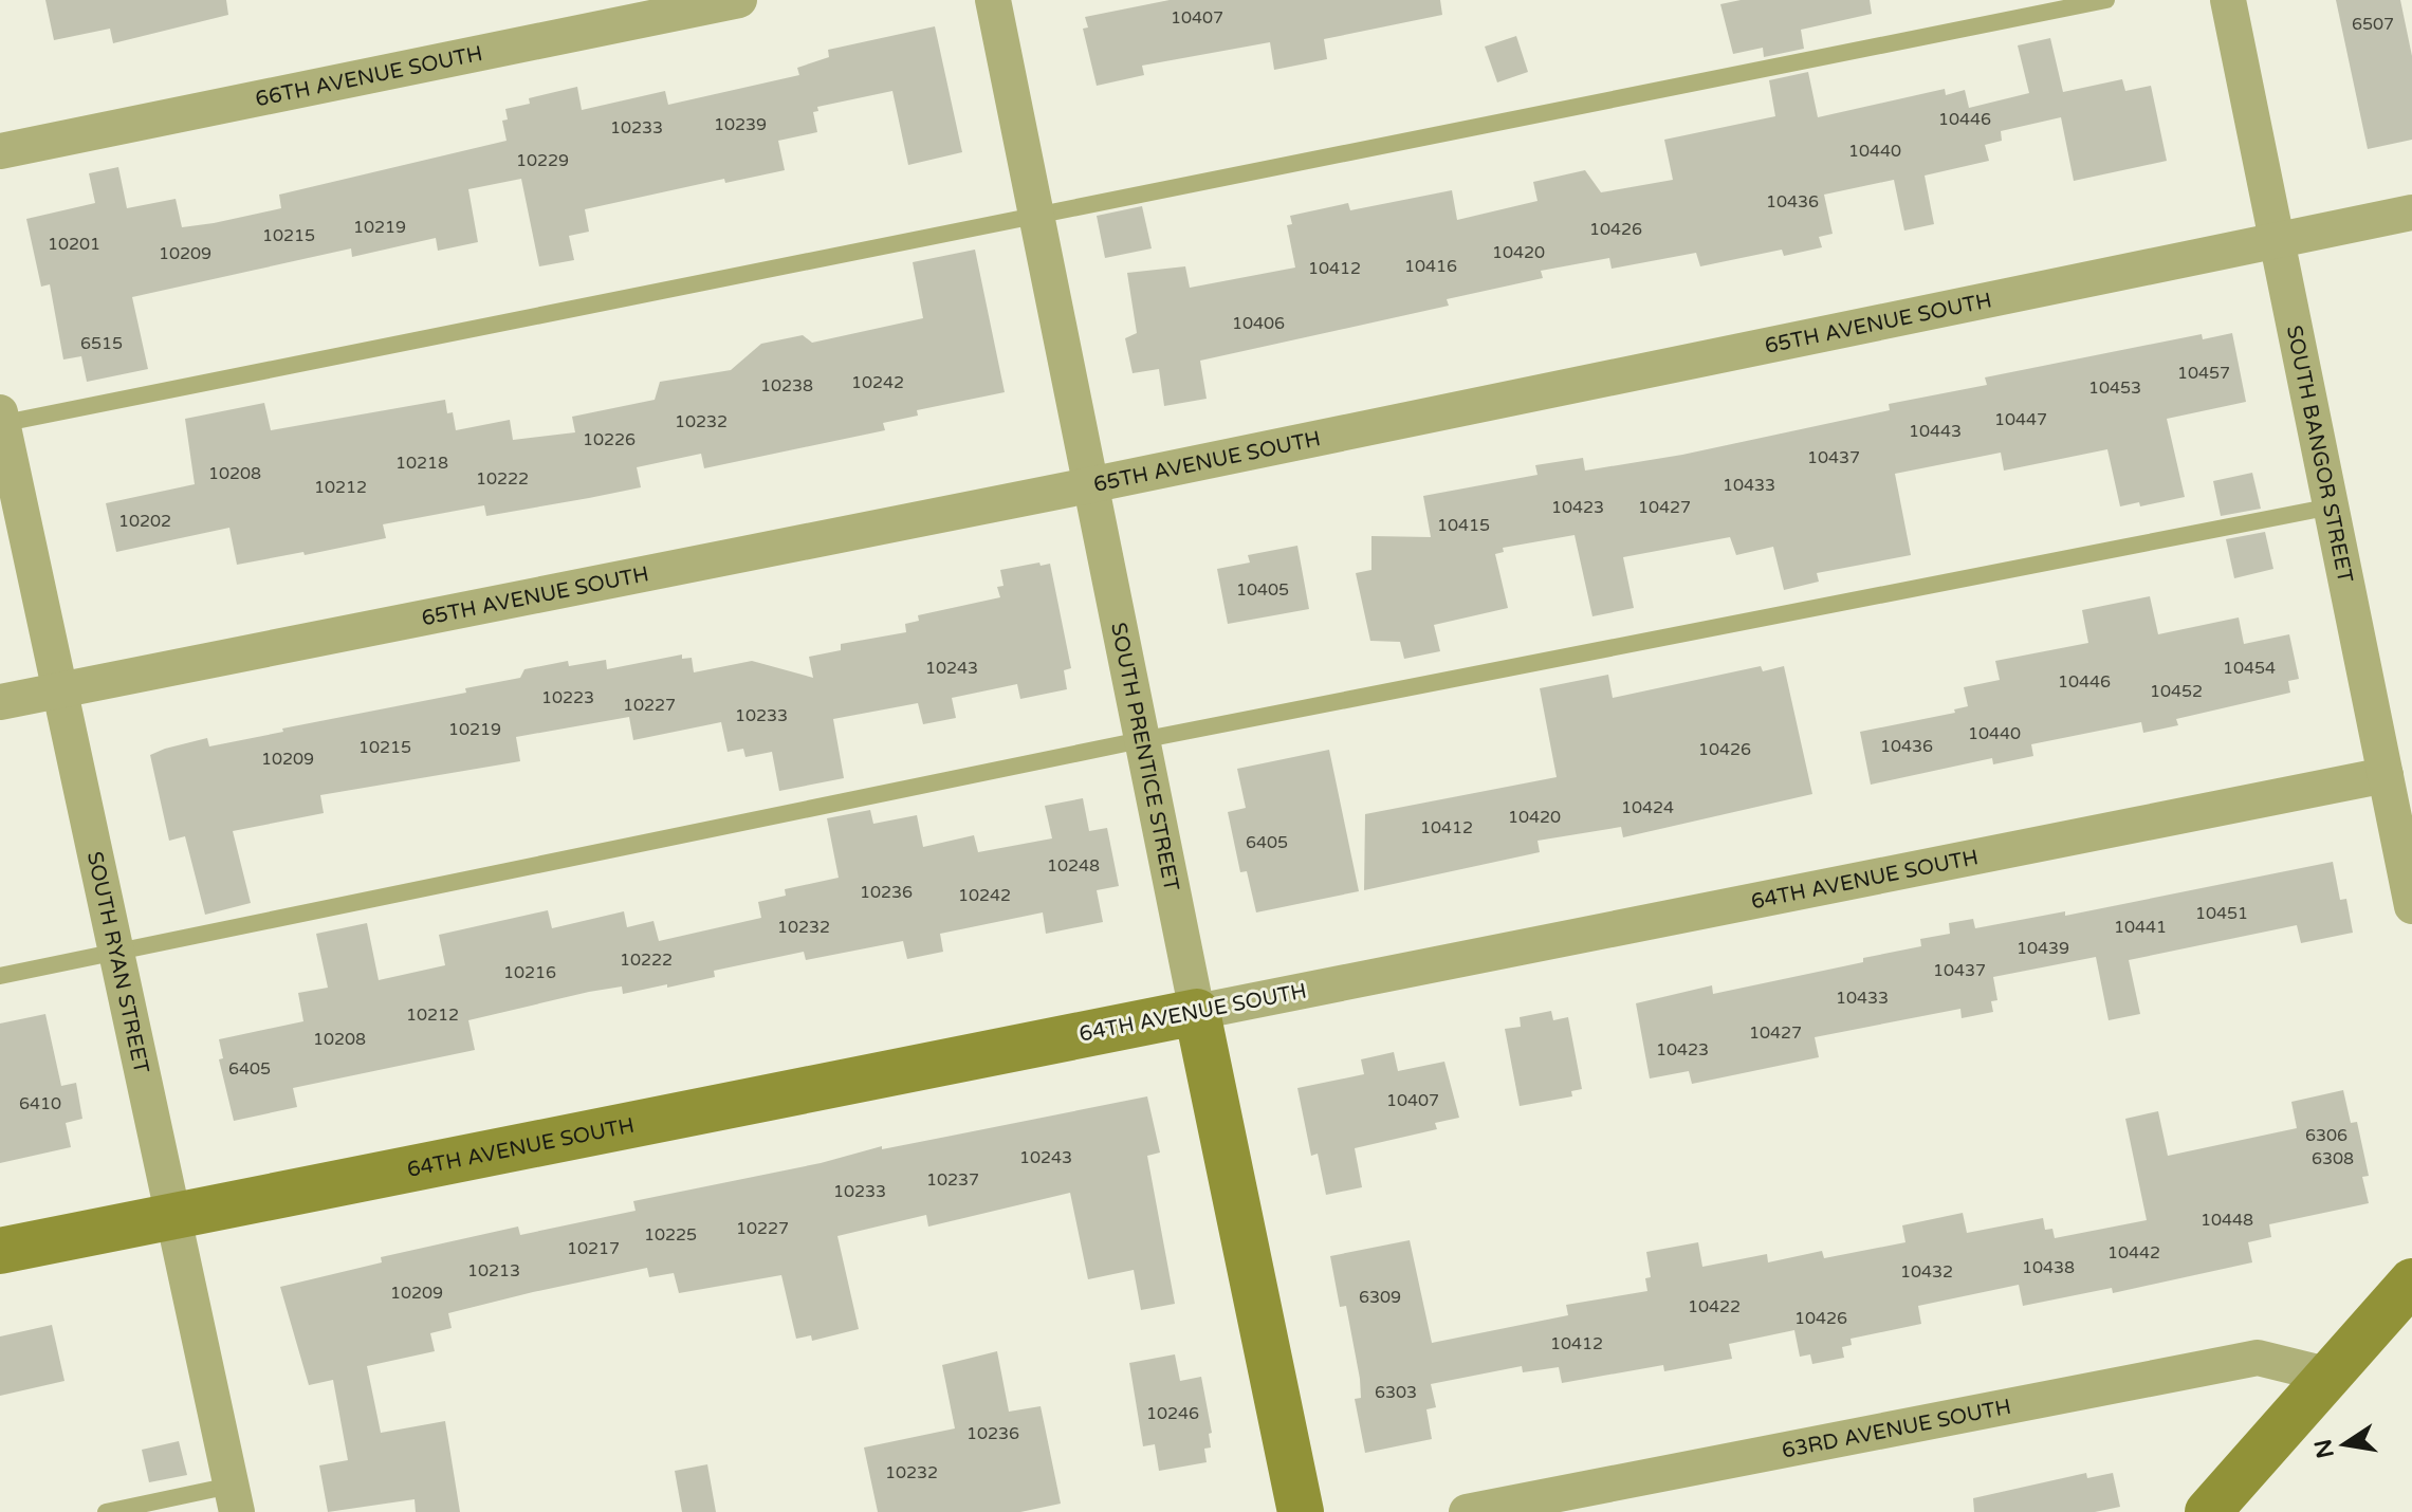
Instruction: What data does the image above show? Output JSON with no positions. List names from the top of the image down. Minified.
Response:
{"streets":{"street":["66TH AVENUE SOUTH","65TH AVENUE SOUTH","SOUTH BANGOR STREET","SOUTH PRENTICE STREET","64TH AVENUE SOUTH","SOUTH RYAN STREET","63RD AVENUE SOUTH"]},"crossings":[["65TH AVENUE SOUTH","SOUTH BANGOR STREET"],["65TH AVENUE SOUTH","SOUTH PRENTICE STREET"],["65TH AVENUE SOUTH","SOUTH RYAN STREET"],["SOUTH BANGOR STREET","64TH AVENUE SOUTH"],["SOUTH PRENTICE STREET","64TH AVENUE SOUTH"],["64TH AVENUE SOUTH","SOUTH RYAN STREET"]],"house_numbers":["10407","6507","10446","10239","10233","10440","10229","10436","10219","10426","10215","10201","10420","10209","10416","10412","10406","6515","10457","10242","10238","10453","10447","10232","10443","10226","10437","10218","10208","10222","10433","10212","10423","10427","10202","10415","10405","10243","10454","10446","10452","10223","10227","10233","10219","10440","10436","10215","10426","10209","10424","10420","10412","6405","10248","10236","10242","10451","10232","10441","10439","10222","10437","10216","10433","10212","10427","10208","10423","6405","10407","6410","6306","10243","6308","10237","10233","10448","10227","10225","10217","10442","10438","10213","10432","10209","6309","10422","10426","10412","6303","10246","10236","10232"],"north":"left"}
